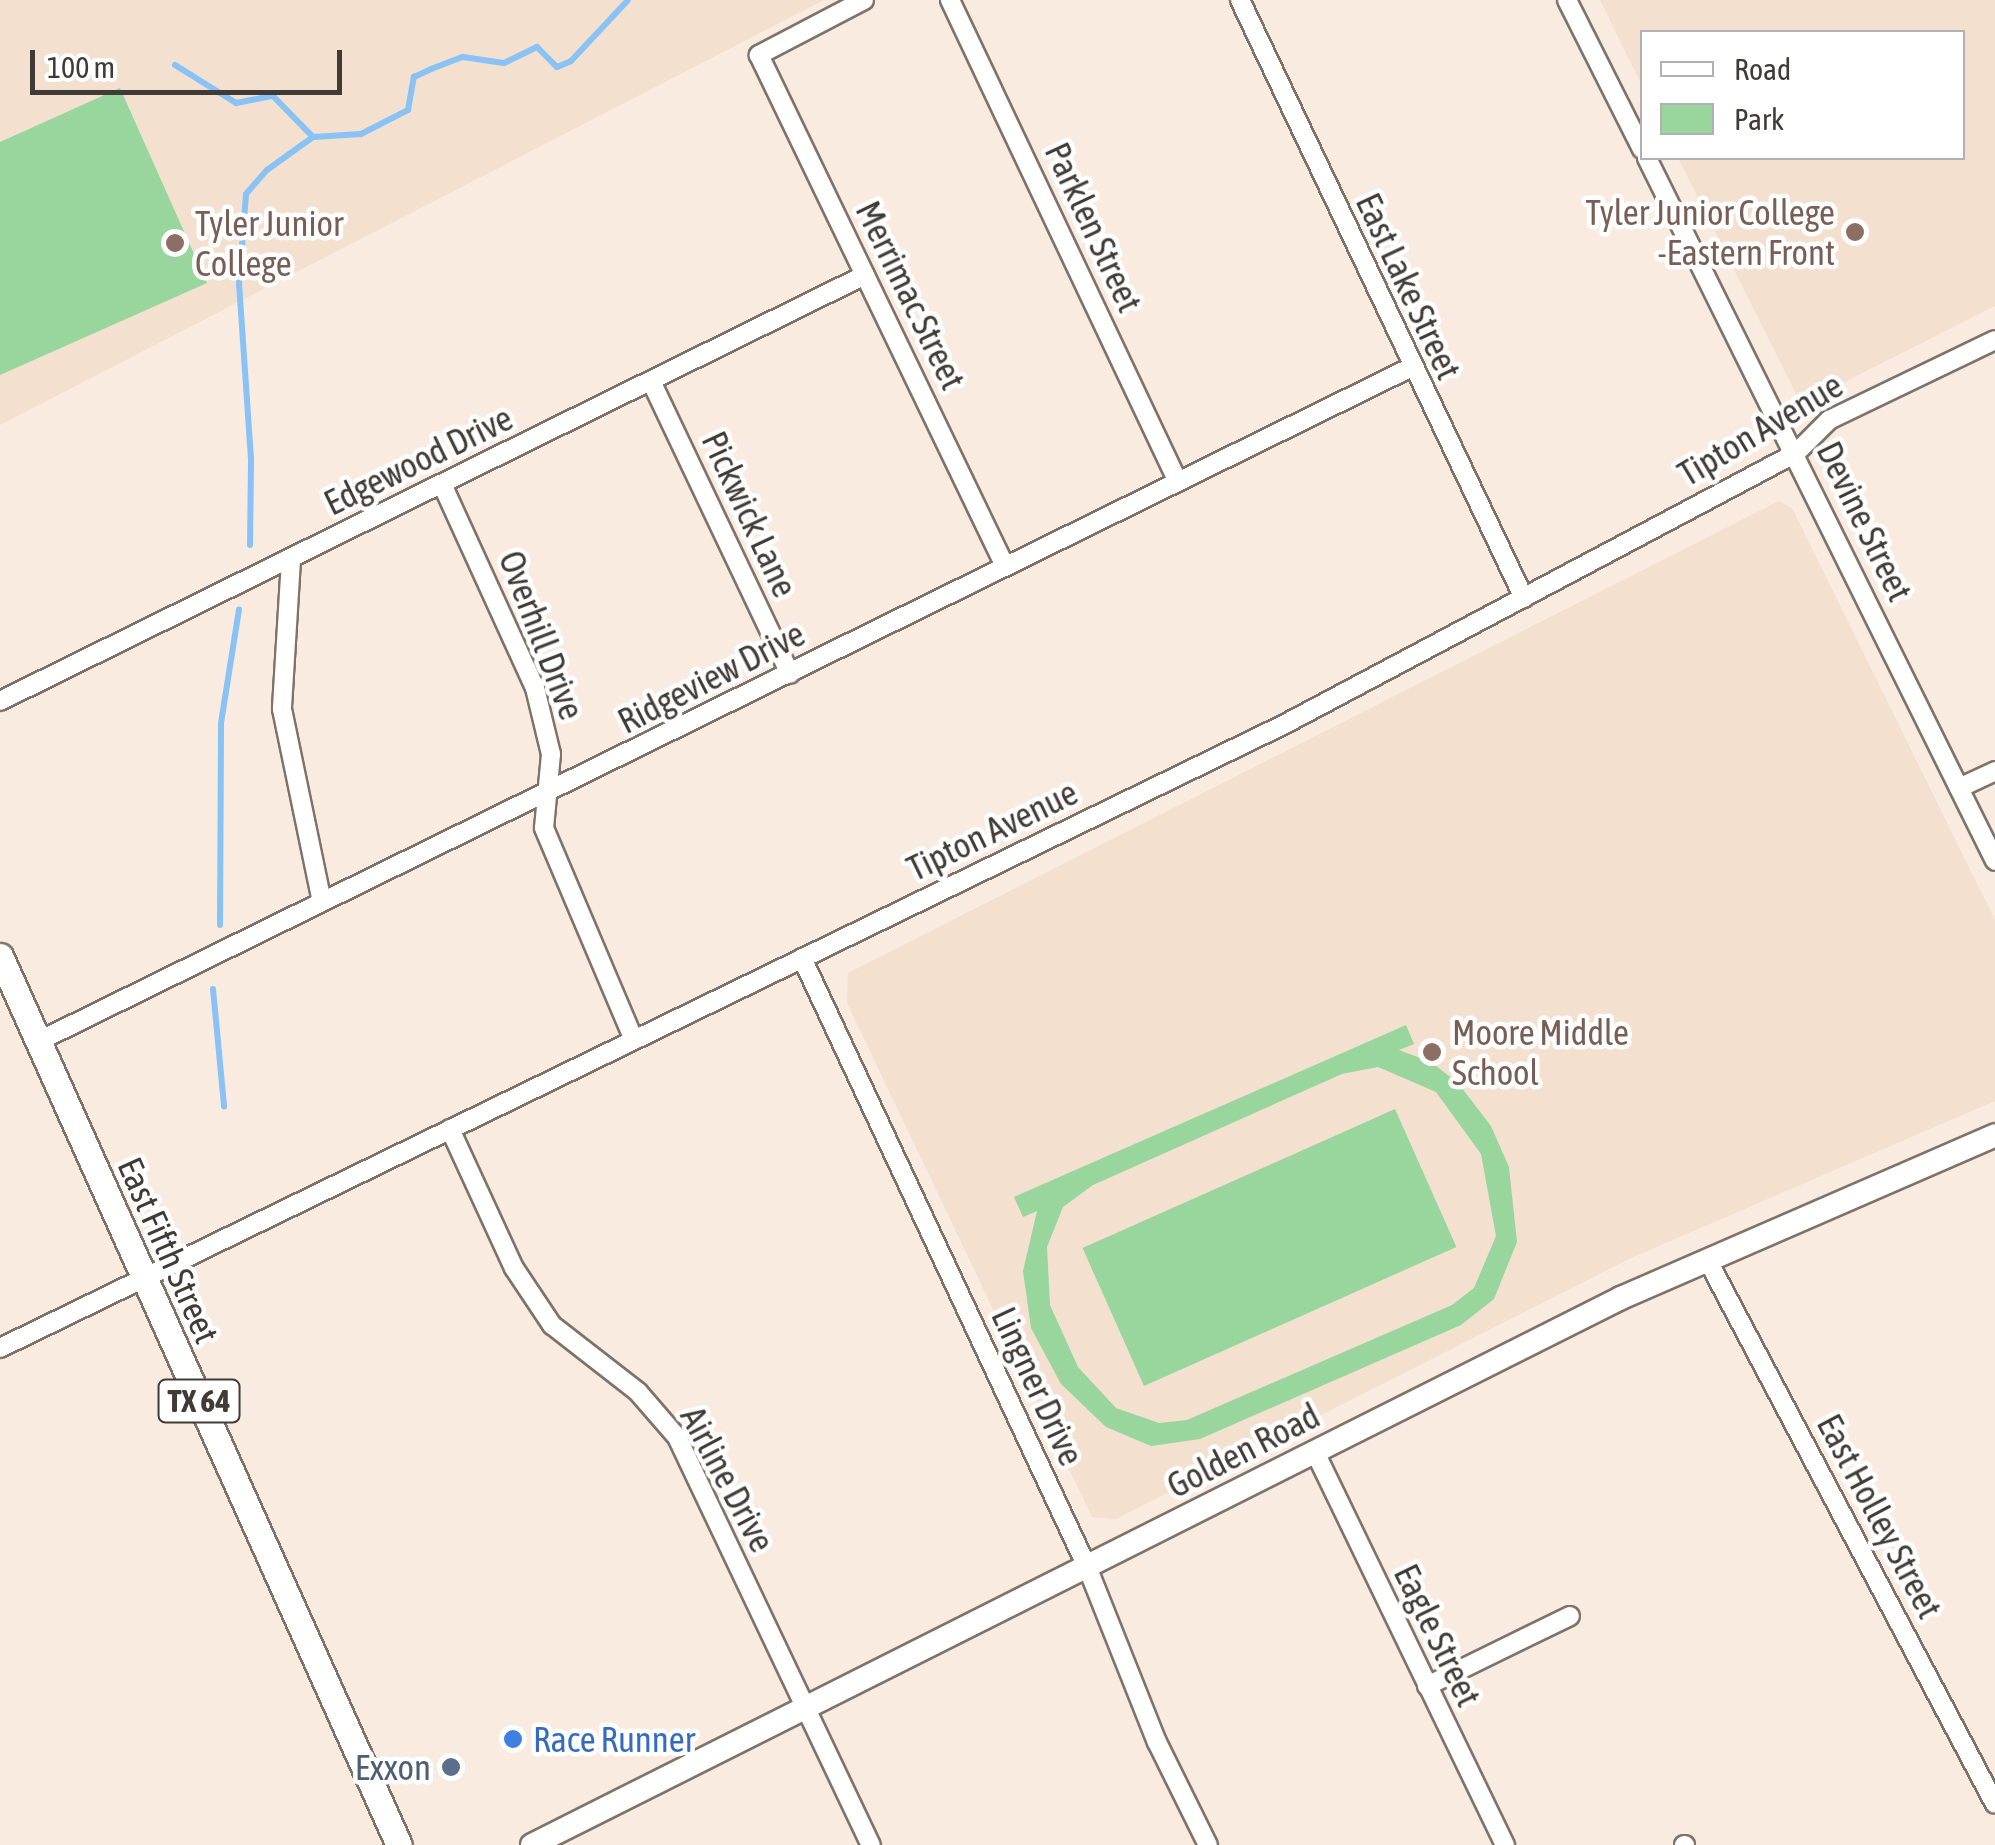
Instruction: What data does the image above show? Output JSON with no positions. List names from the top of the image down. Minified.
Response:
{"streets":{"main road":["East Fifth Street","TX 64"],"street":["Parklen Street","East Lake Street","Merrimac Street","Tipton Avenue","Edgewood Drive","Pickwick Lane","Devine Street","Overhill Drive","Ridgeview Drive","Lingner Drive","Golden Road","Airline Drive","East Holley Street","Eagle Street"]},"crossings":[["Parklen Street","Ridgeview Drive"],["East Lake Street","Tipton Avenue"],["East Lake Street","Ridgeview Drive"],["Merrimac Street","Edgewood Drive"],["Merrimac Street","Ridgeview Drive"],["Tipton Avenue","Devine Street"],["Tipton Avenue","Overhill Drive"],["Tipton Avenue","East Fifth Street"],["Tipton Avenue","Lingner Drive"],["Tipton Avenue","Airline Drive"],["Edgewood Drive","Pickwick Lane"],["Edgewood Drive","Overhill Drive"],["Pickwick Lane","Ridgeview Drive"],["Overhill Drive","Ridgeview Drive"],["Ridgeview Drive","East Fifth Street"],["Lingner Drive","Golden Road"],["Golden Road","Airline Drive"],["Golden Road","East Holley Street"],["Golden Road","Eagle Street"]],"places":["Tyler Junior College -Eastern Front","Tyler Junior College","Moore Middle School","Race Runner","Exxon"],"legend":["Road","Park"],"scale_bar":"100 m"}
